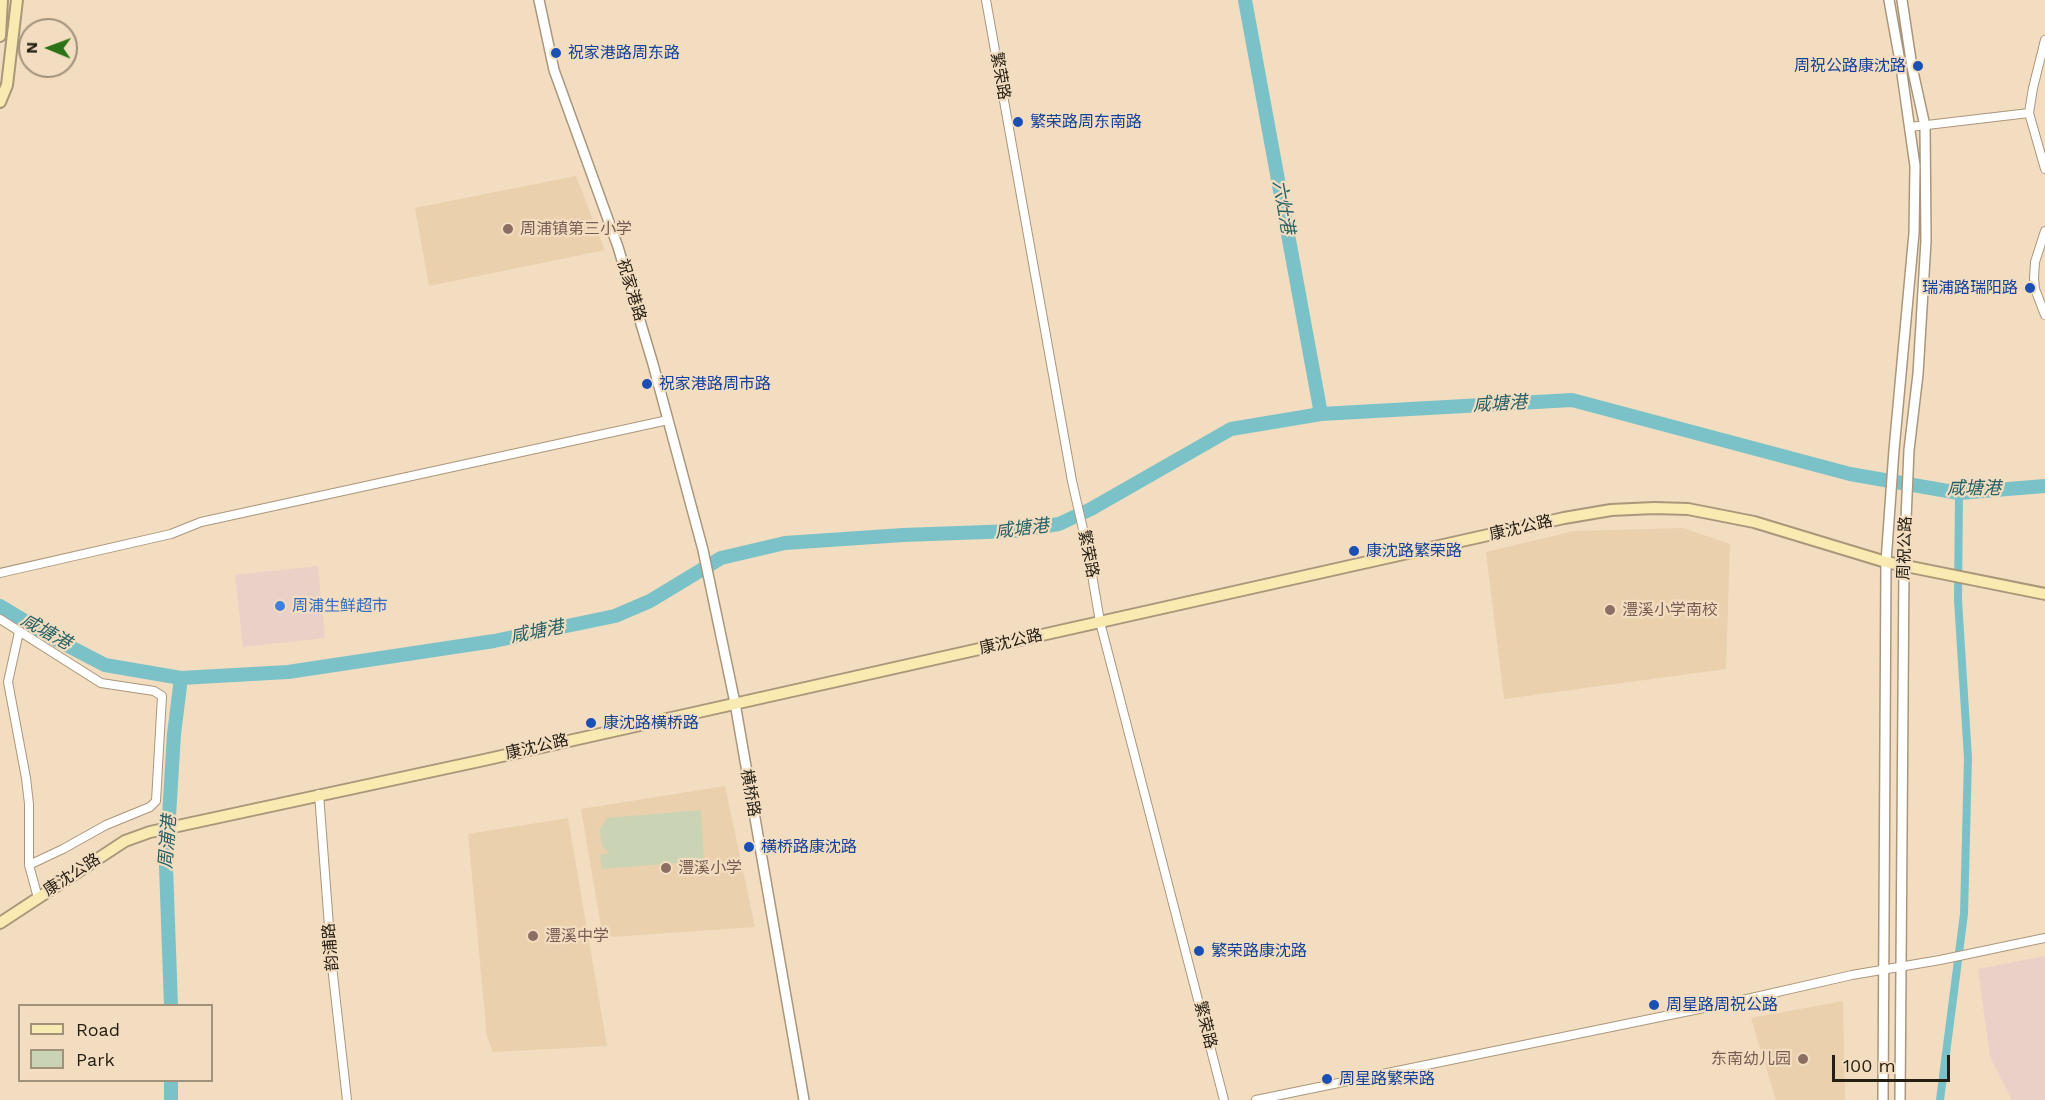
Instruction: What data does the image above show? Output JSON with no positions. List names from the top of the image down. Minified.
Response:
{"streets":{"main road":["康沈公路"],"street":["繁荣路","祝家港路","周祝公路","横桥路","韵浦路"]},"crossings":[["繁荣路","康沈公路"],["祝家港路","横桥路"],["康沈公路","周祝公路"],["康沈公路","横桥路"],["康沈公路","韵浦路"]],"water":["六灶港","咸塘港","周浦港"],"places":["祝家港路周东路","周祝公路康沈路","繁荣路周东南路","周浦镇第三小学","瑞浦路瑞阳路","祝家港路周市路","康沈路繁荣路","周浦生鲜超市","澧溪小学南校","康沈路横桥路","横桥路康沈路","澧溪小学","澧溪中学","繁荣路康沈路","周星路周祝公路","东南幼儿园","周星路繁荣路"],"legend":["Road","Park"],"scale_bar":"100 m","north":"left"}
